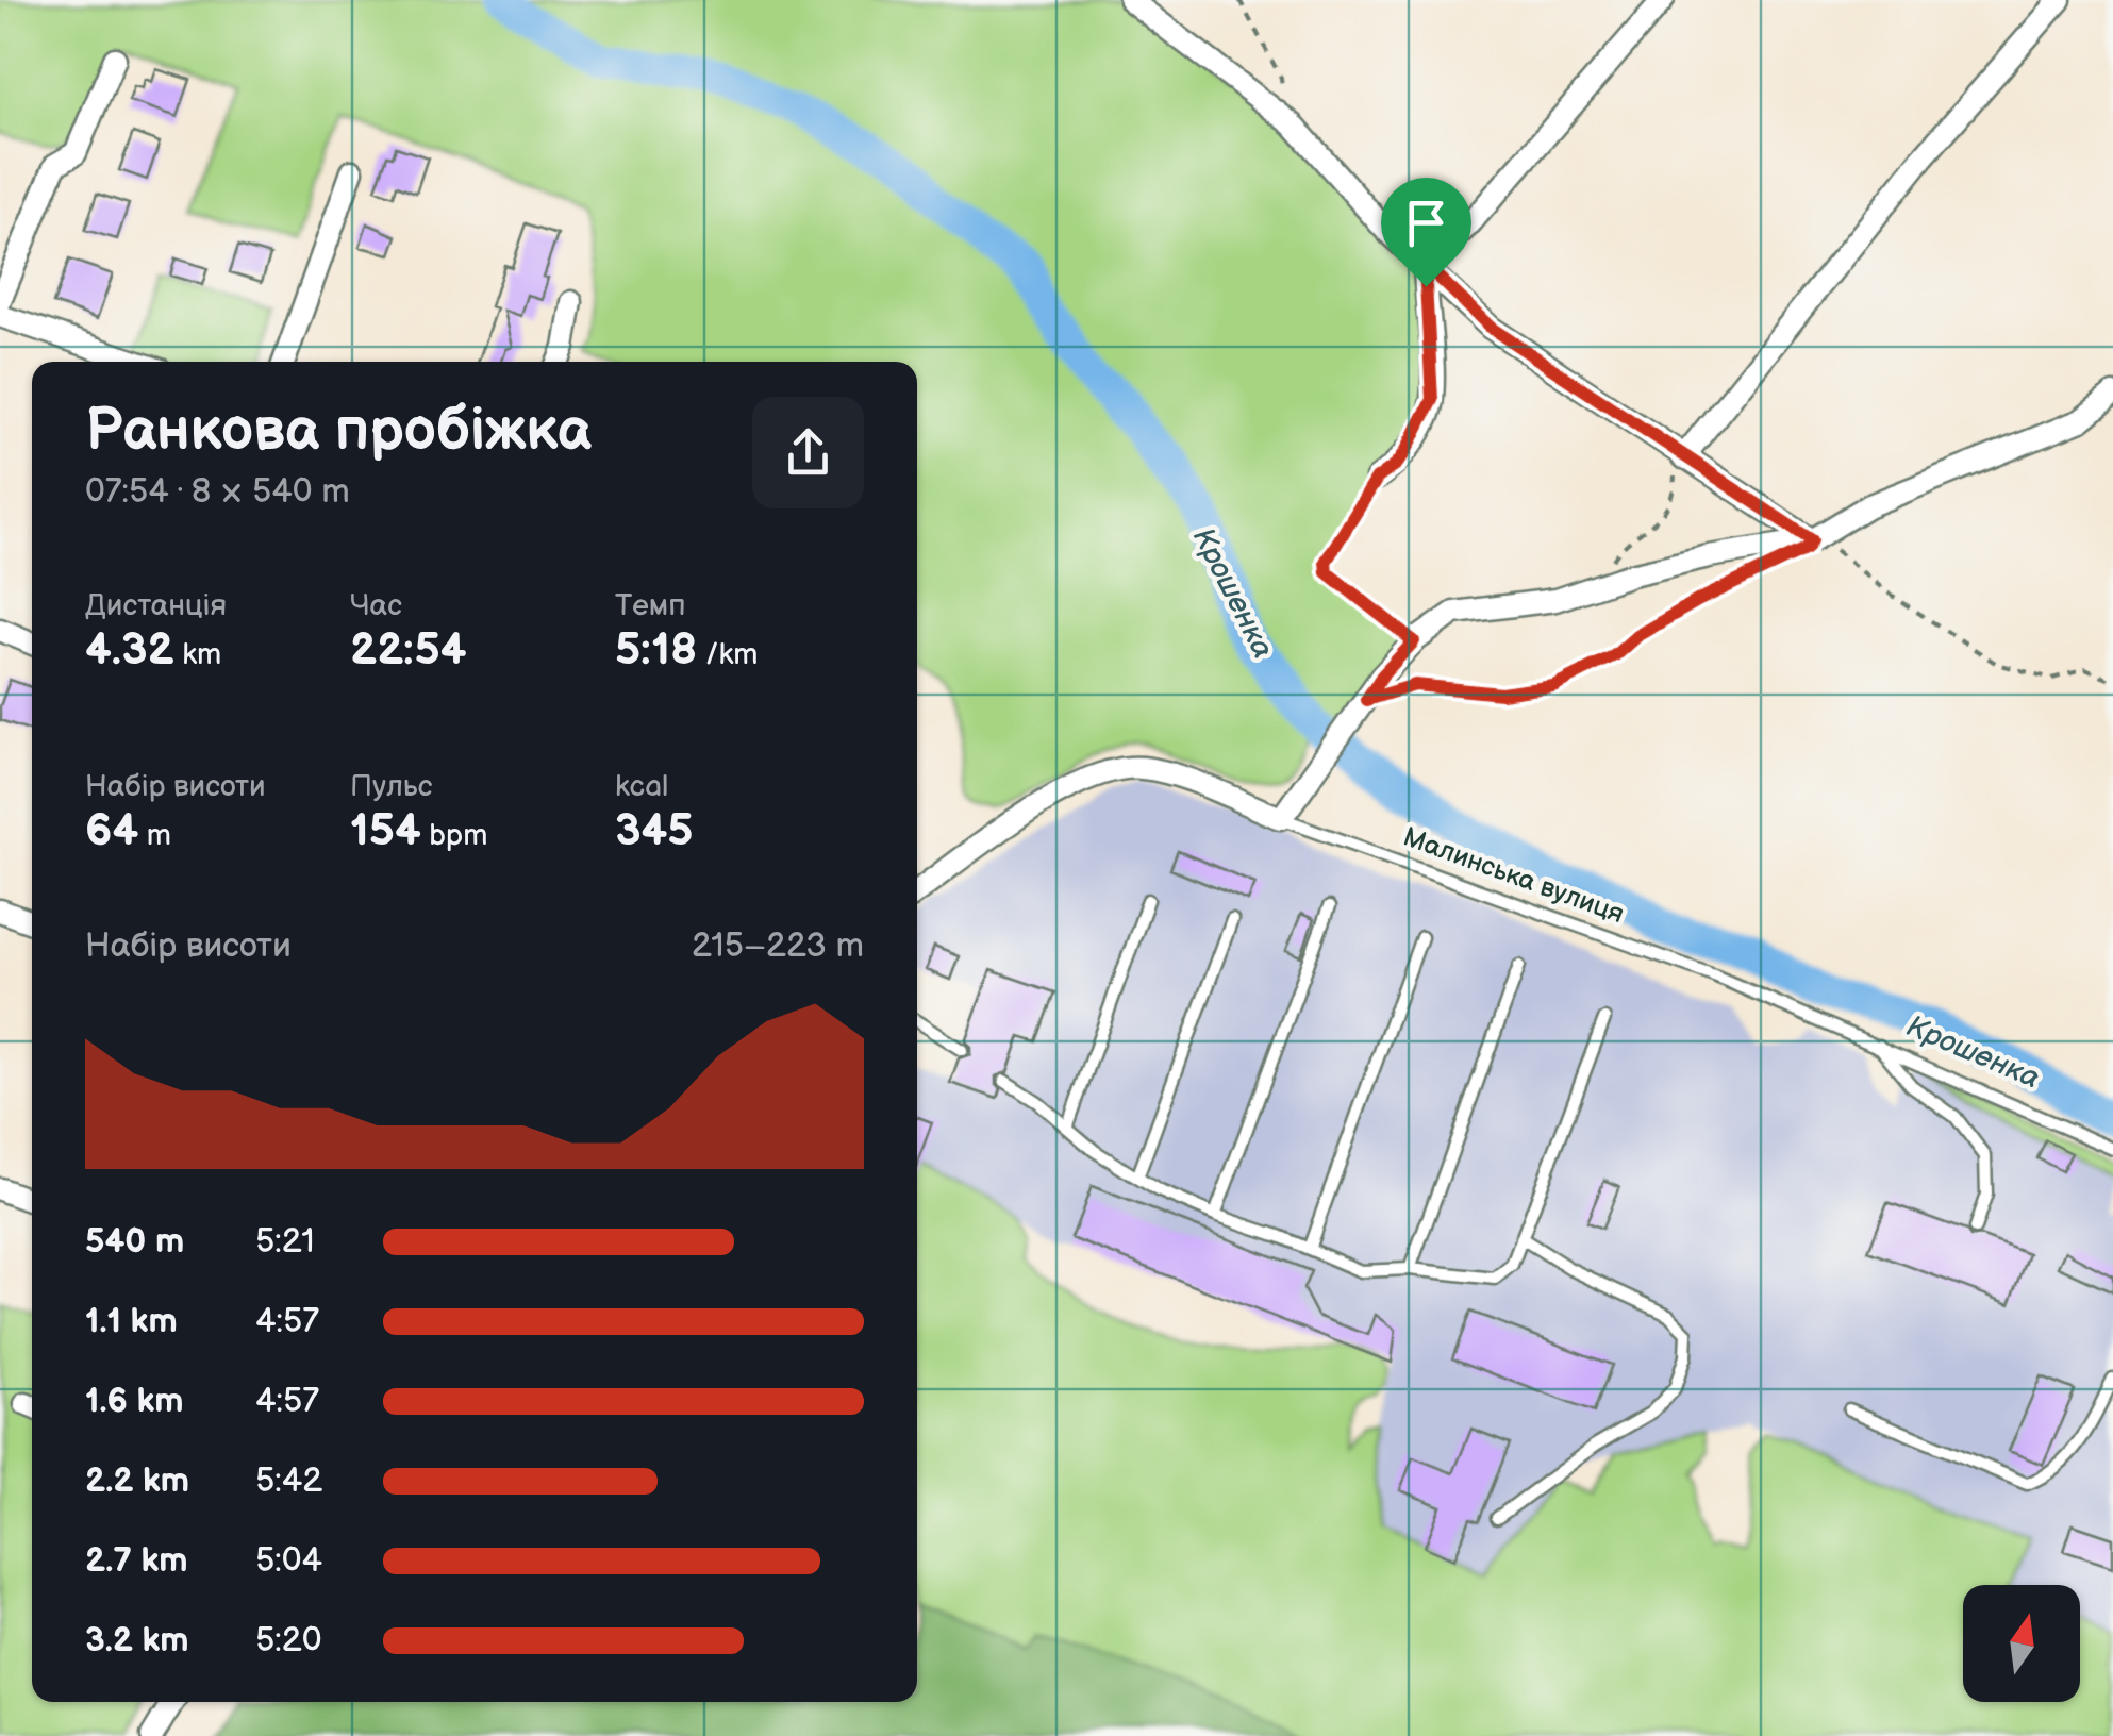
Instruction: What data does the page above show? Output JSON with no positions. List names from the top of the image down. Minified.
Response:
{"streets":{"street":["Малинська вулиця"]},"water":["Крошенка"],"north":"top","page":{"heading":["Ранкова пробіжка","07:54 · 8 × 540 m"],"stats":[["Дистанція","4.32 km"],["Час","22:54"],["Темп","5:18 /km"],["Набір висоти","64 m"],["Пульс","154 bpm"],["kcal","345"]],"chart":["Набір висоти","215–223 m"],"list":[{"name":"540 m","note":"5:21"},{"name":"1.1 km","note":"4:57"},{"name":"1.6 km","note":"4:57"},{"name":"2.2 km","note":"5:42"},{"name":"2.7 km","note":"5:04"},{"name":"3.2 km","note":"5:20"}]}}
